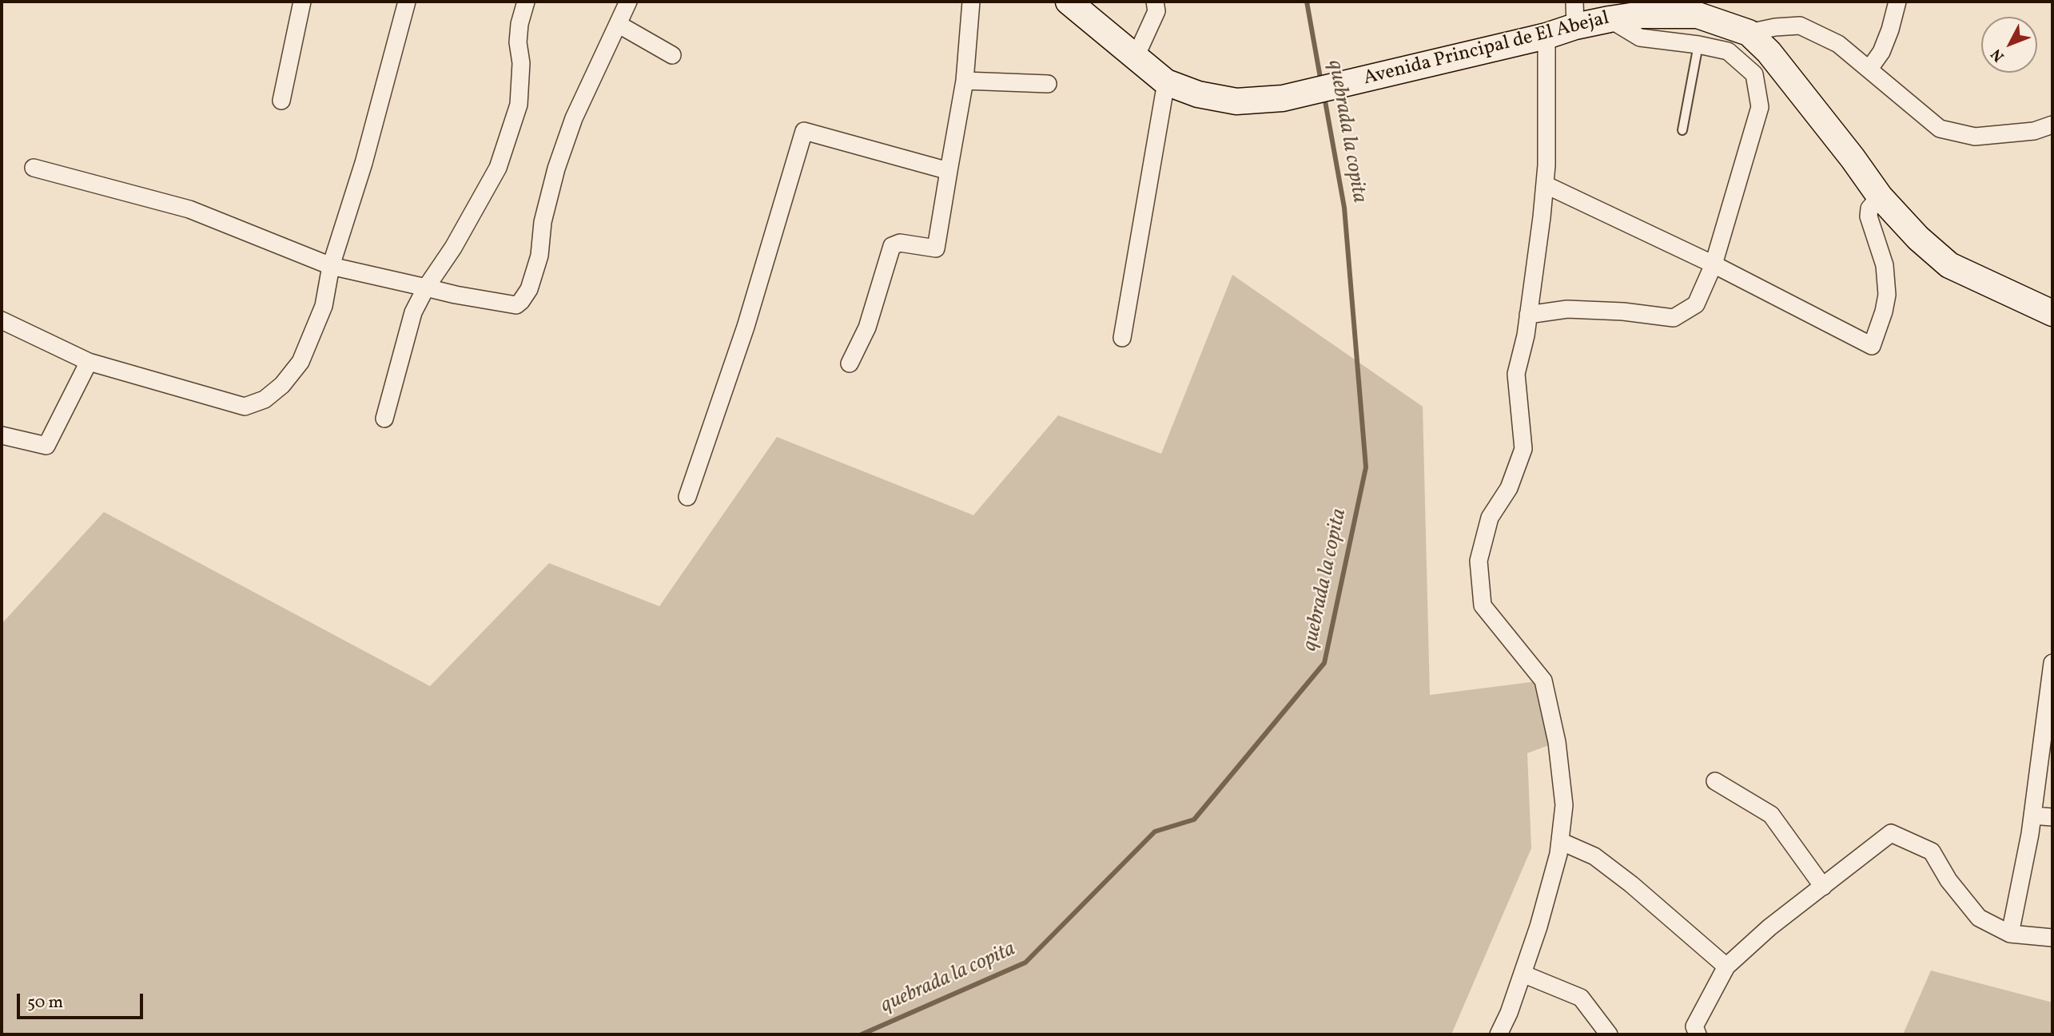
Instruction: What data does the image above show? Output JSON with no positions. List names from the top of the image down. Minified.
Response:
{"streets":{"main road":["Avenida Principal de El Abejal"]},"water":["quebrada la copita"],"scale_bar":"50 m","north":"bottom left"}
